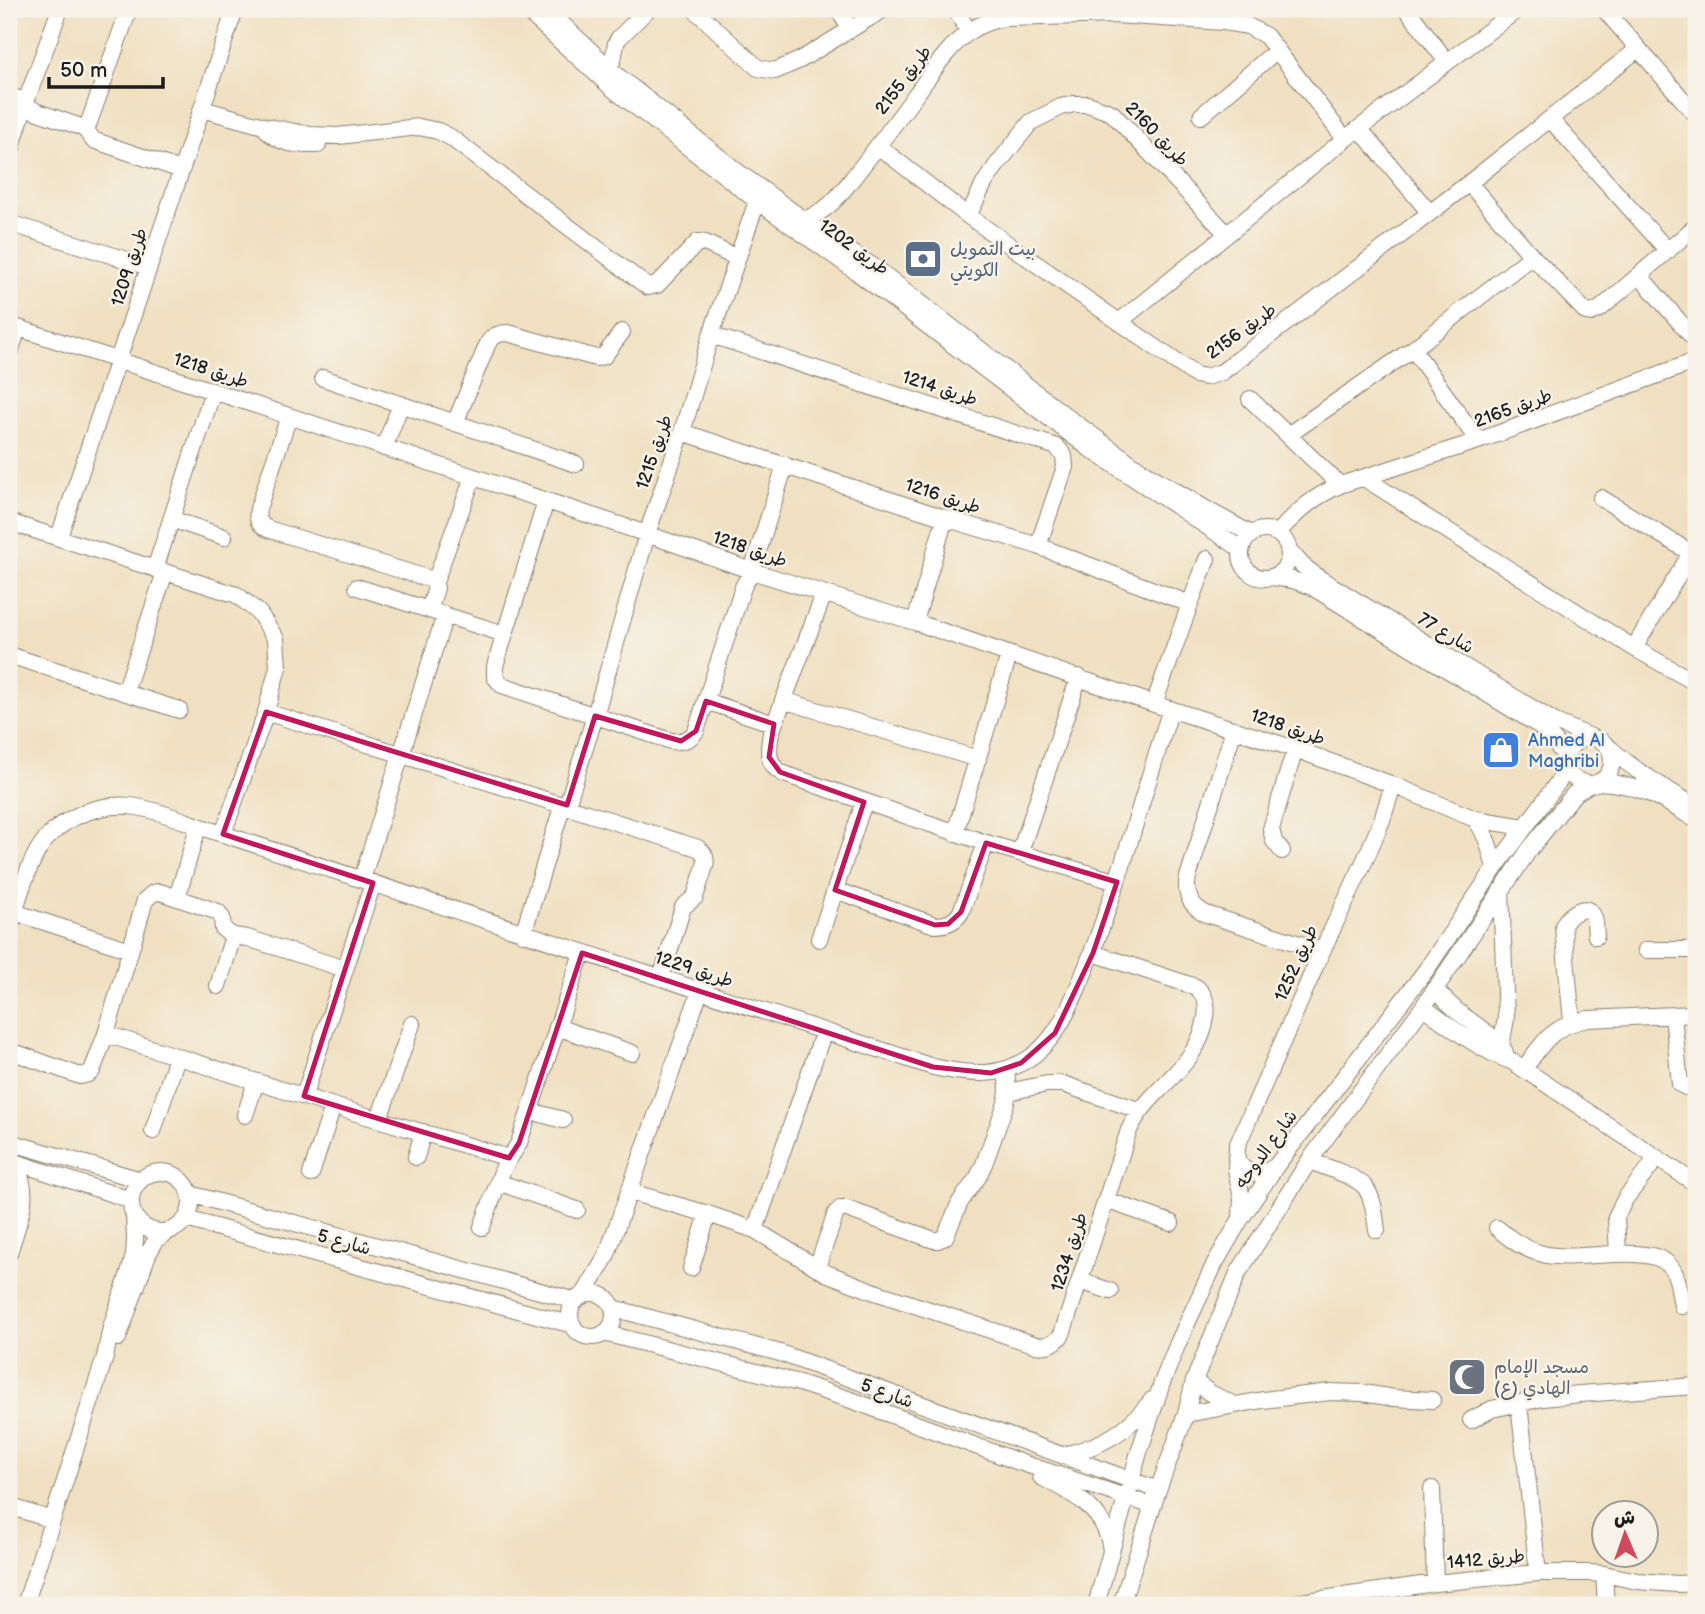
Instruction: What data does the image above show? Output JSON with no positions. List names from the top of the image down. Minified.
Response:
{"streets":{"street":["طريق 2155","طريق 2160","طريق 1202","طريق 1209","طريق 2156","طريق 1218","طريق 1214","طريق 2165","طريق 1215","طريق 1216","شارع 77","طريق 1252","طريق 1229","شارع الدوحه","شارع 5","طريق 1234","طريق 1412"]},"crossings":[["طريق 2155","طريق 1202"],["طريق 2155","طريق 2156"],["طريق 2160","طريق 2156"],["طريق 1202","طريق 2165"],["طريق 1202","طريق 1215"],["طريق 1202","شارع 77"],["طريق 1209","طريق 1218"],["طريق 1218","طريق 1215"],["طريق 1218","طريق 1252"],["طريق 1218","طريق 1229"],["طريق 1218","شارع الدوحه"],["طريق 1214","طريق 1215"],["طريق 1214","طريق 1216"],["طريق 2165","شارع 77"],["طريق 1215","طريق 1216"],["طريق 1215","طريق 1229"],["شارع 77","شارع الدوحه"],["طريق 1252","شارع الدوحه"],["طريق 1229","طريق 1234"],["شارع الدوحه","شارع 5"]],"places":{"bank":["بيت التمويل الكويتي"],"shop":["Ahmed Al Maghribi"],"mosque":["مسجد الإمام الهادي (ع)"]},"scale_bar":"50 m","north":"top"}
